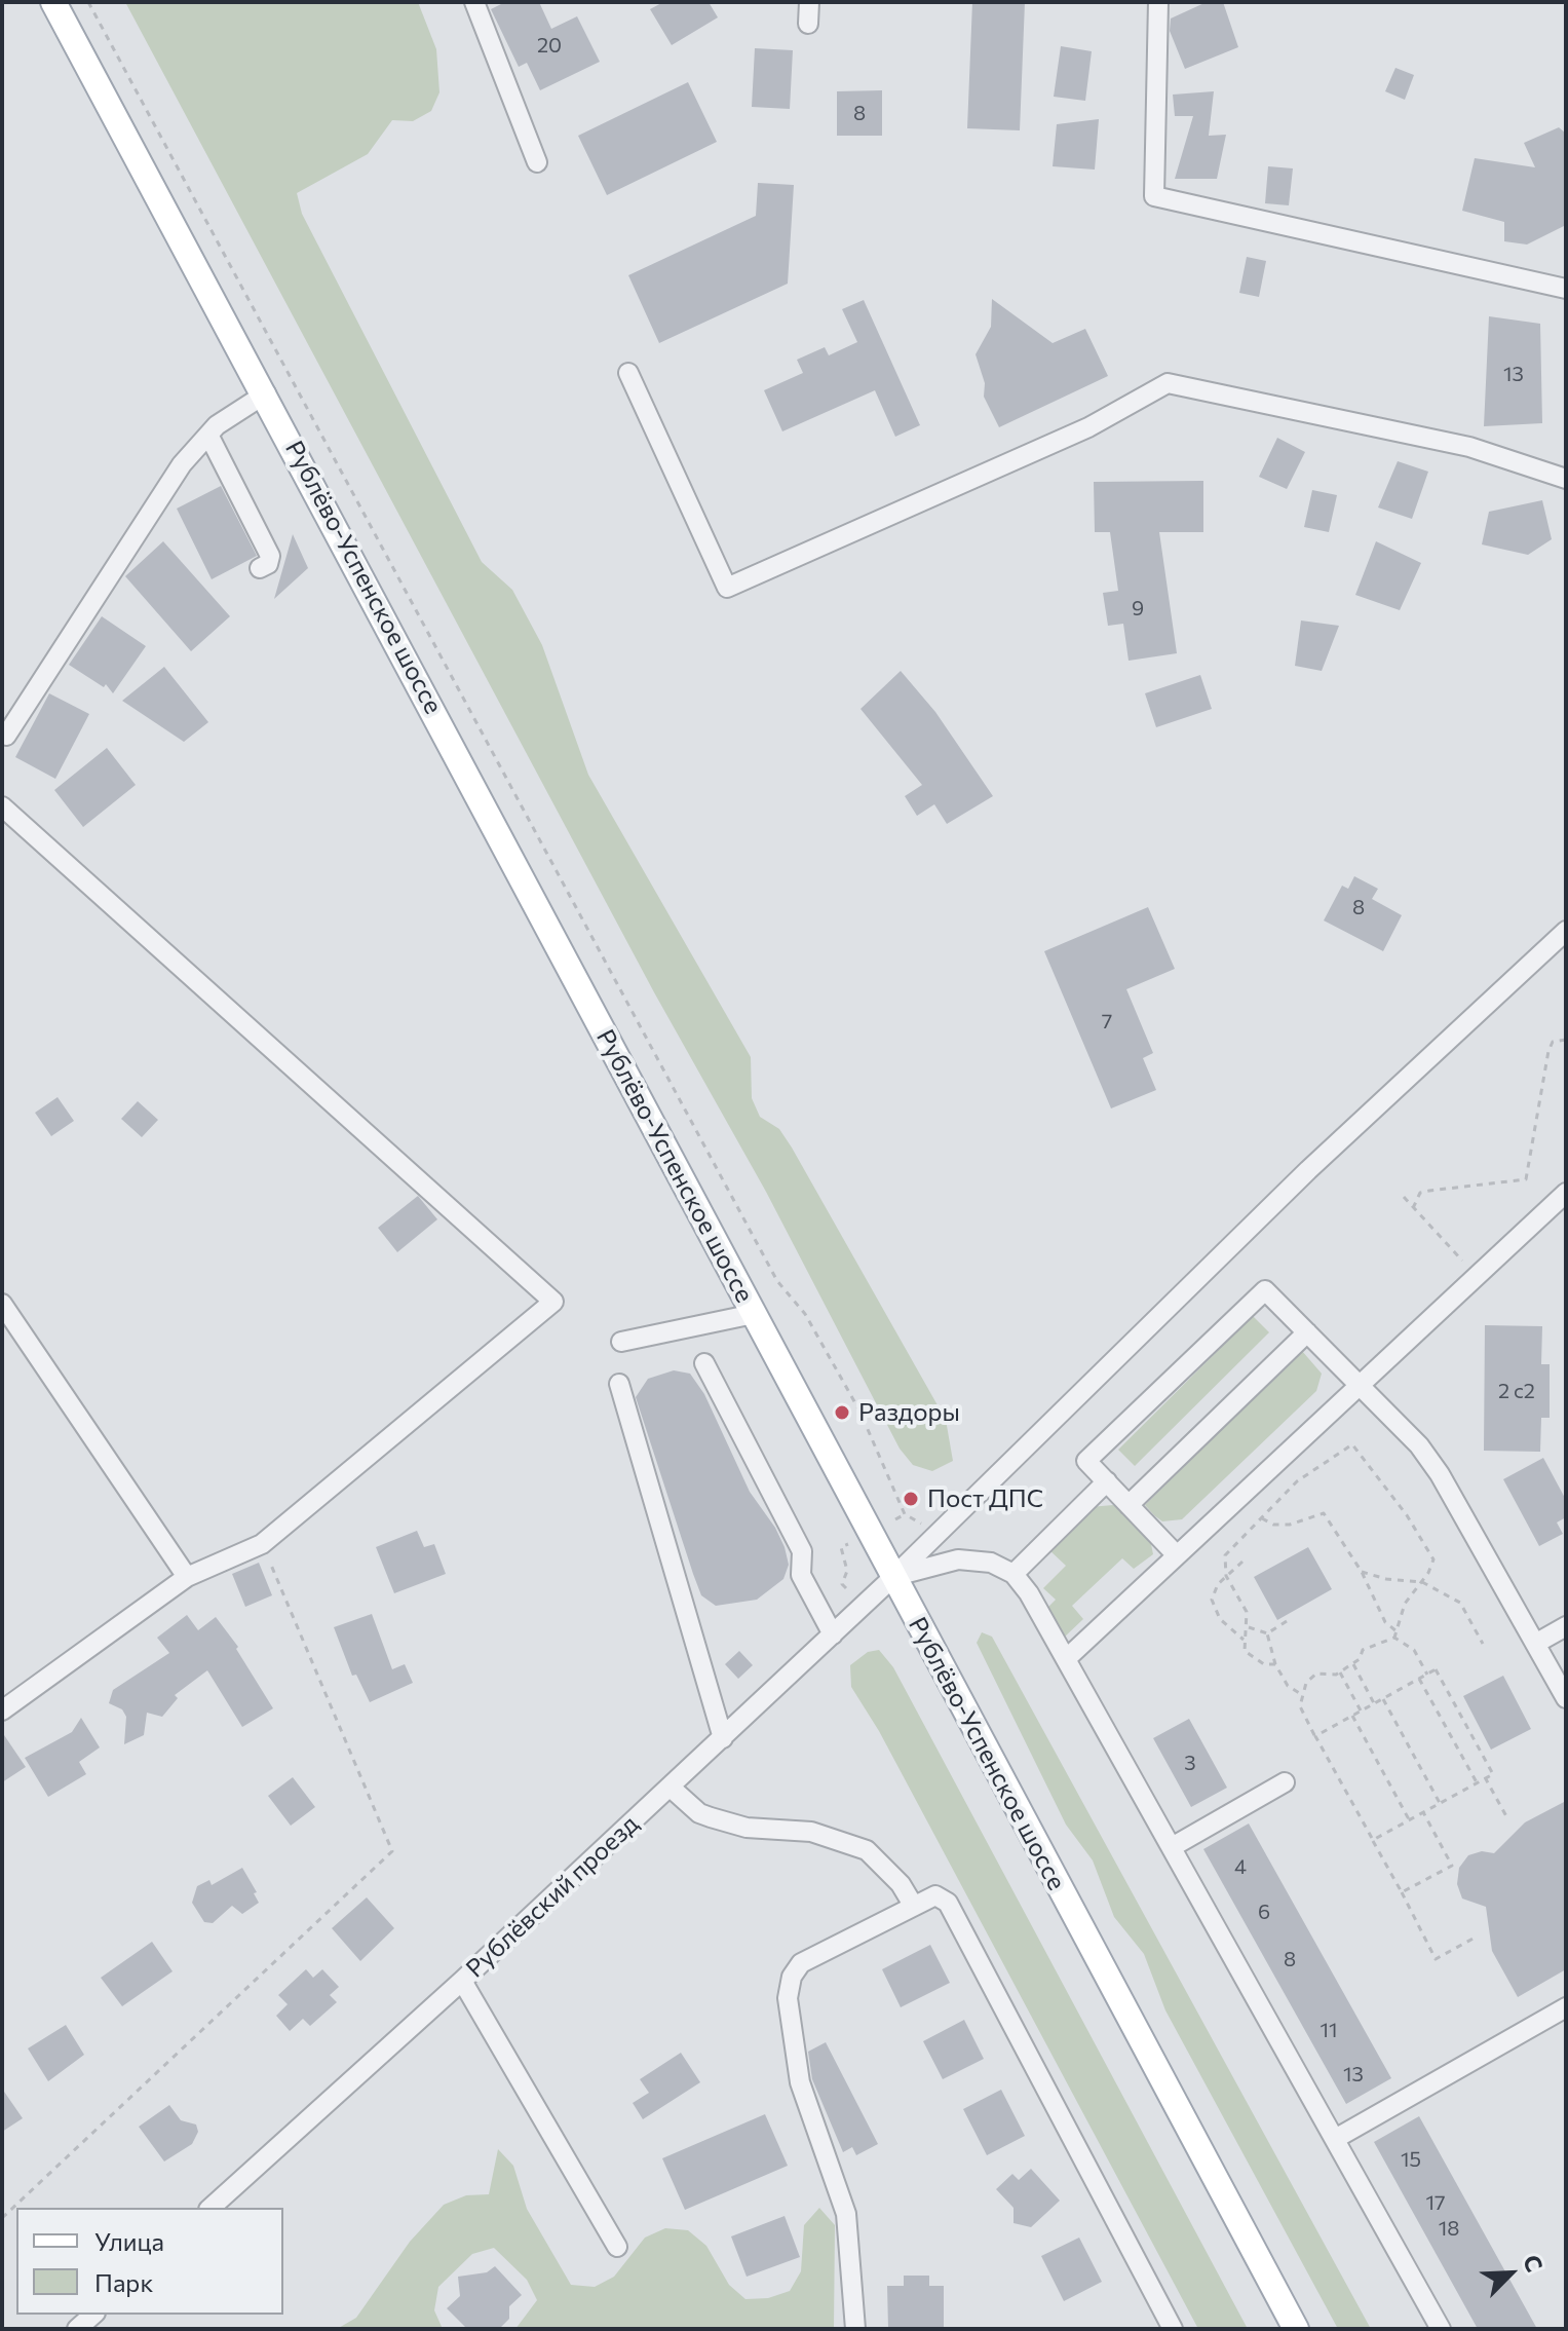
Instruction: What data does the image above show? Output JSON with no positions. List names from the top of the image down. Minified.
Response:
{"streets":{"main road":["Рублёво-Успенское шоссе"],"street":["Рублёвский проезд"]},"crossings":[["Рублёво-Успенское шоссе","Рублёвский проезд"]],"places":["Раздоры","Пост ДПС"],"house_numbers":["20","8","13","9","8","7","2 с2","3","4","6","8","11","13","15","17","18"],"legend":["Улица","Парк"],"north":"top right"}
